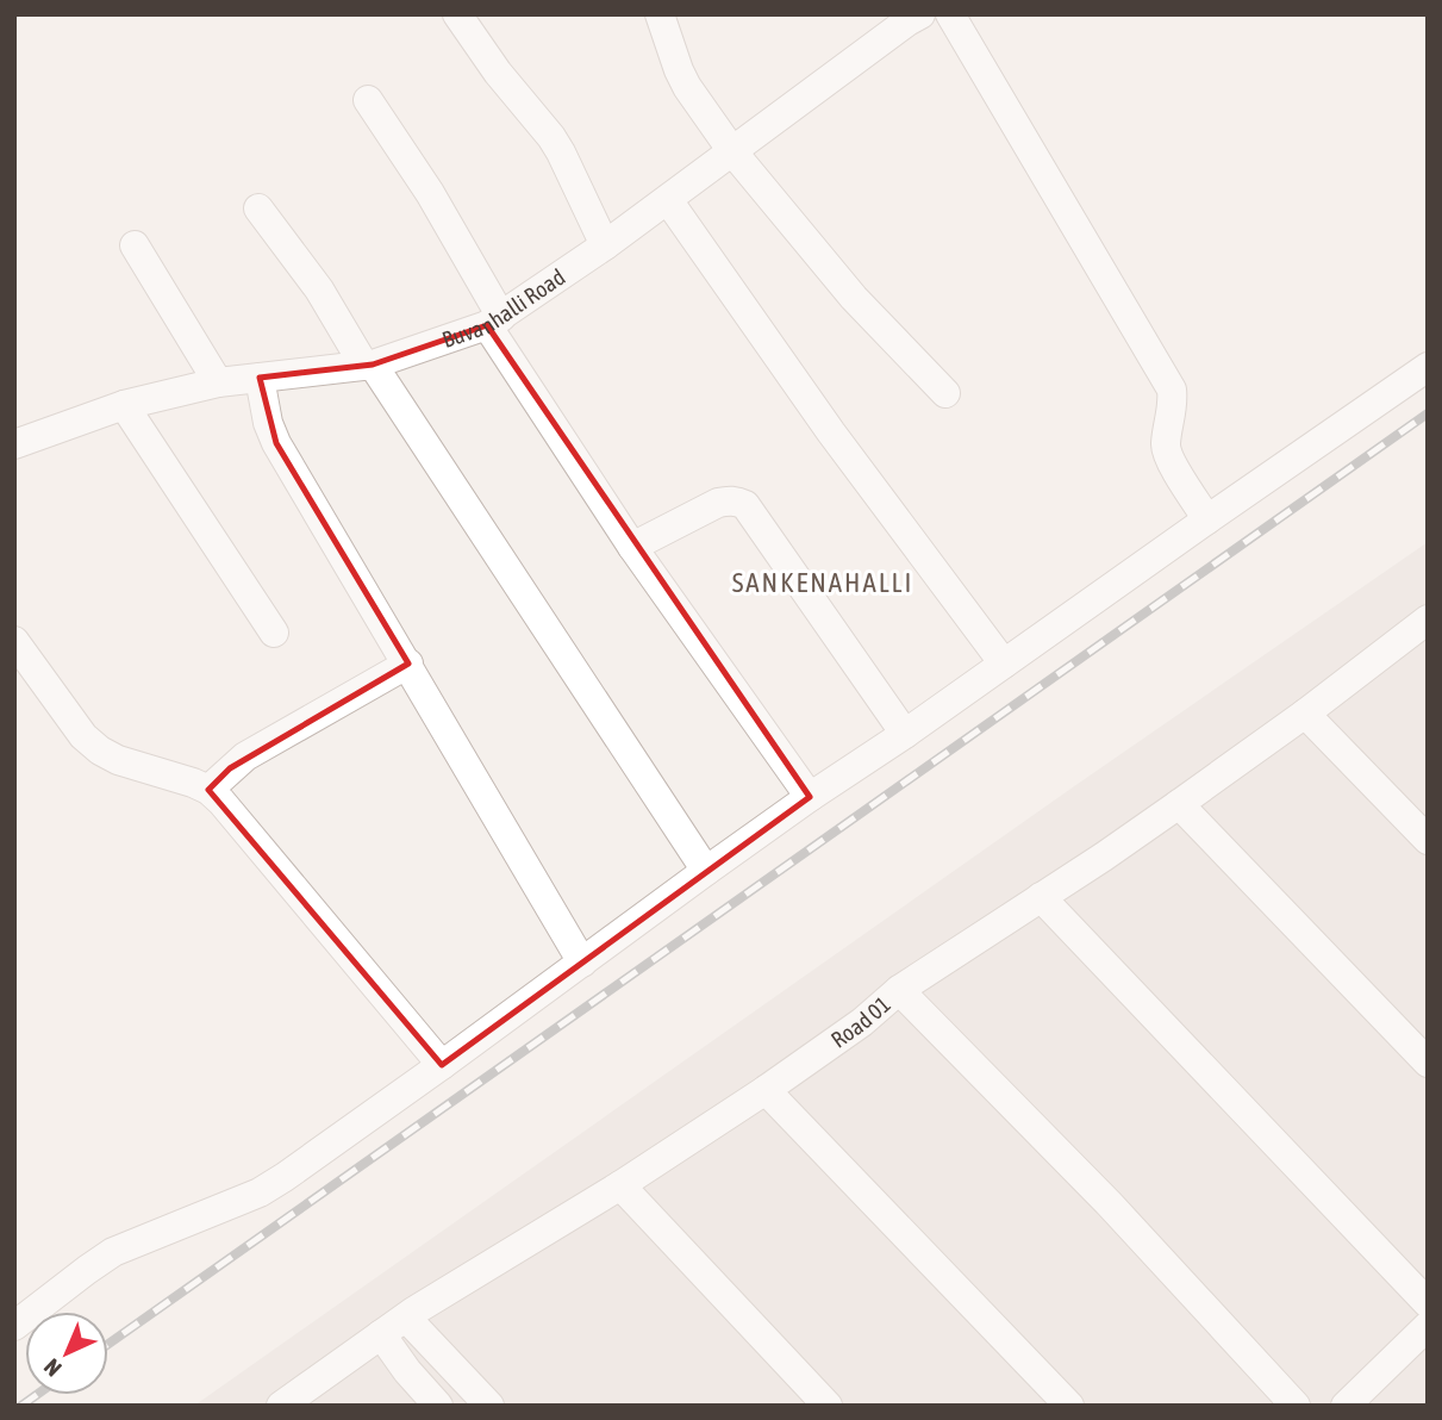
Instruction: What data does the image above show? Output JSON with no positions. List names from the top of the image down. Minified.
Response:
{"streets":{"street":["Buvanhalli Road","Road 01"]},"districts":["SANKENAHALLI"],"north":"bottom left"}
